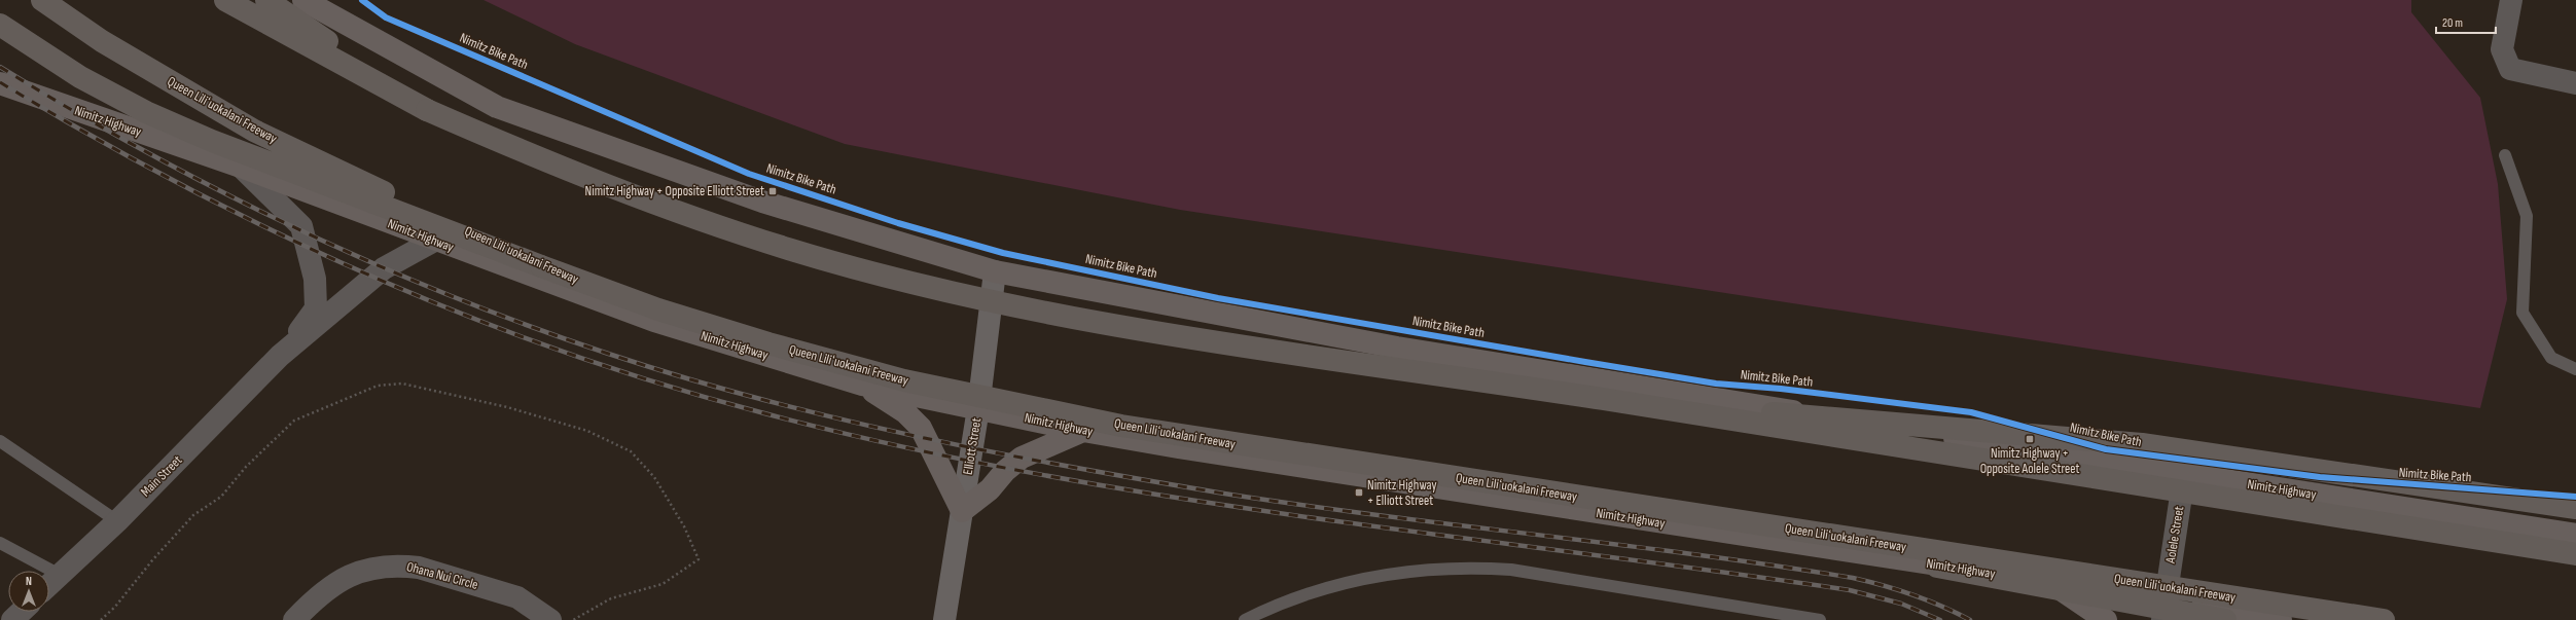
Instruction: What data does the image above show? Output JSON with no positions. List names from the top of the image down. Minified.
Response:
{"streets":{"highway":["Queen Liliʻuokalani Freeway"],"main road":["Nimitz Highway"],"street":["Elliott Street","Main Street","Aolele Street","Ohana Nui Circle"],"cycle path":["Nimitz Bike Path"]},"crossings":[["Nimitz Highway","Elliott Street"],["Nimitz Highway","Main Street"],["Nimitz Highway","Aolele Street"]],"places":{"transit":["Nimitz Highway + Opposite Elliott Street","Nimitz Highway + Opposite Aolele Street","Nimitz Highway + Elliott Street"]},"scale_bar":"20 m","north":"top"}
